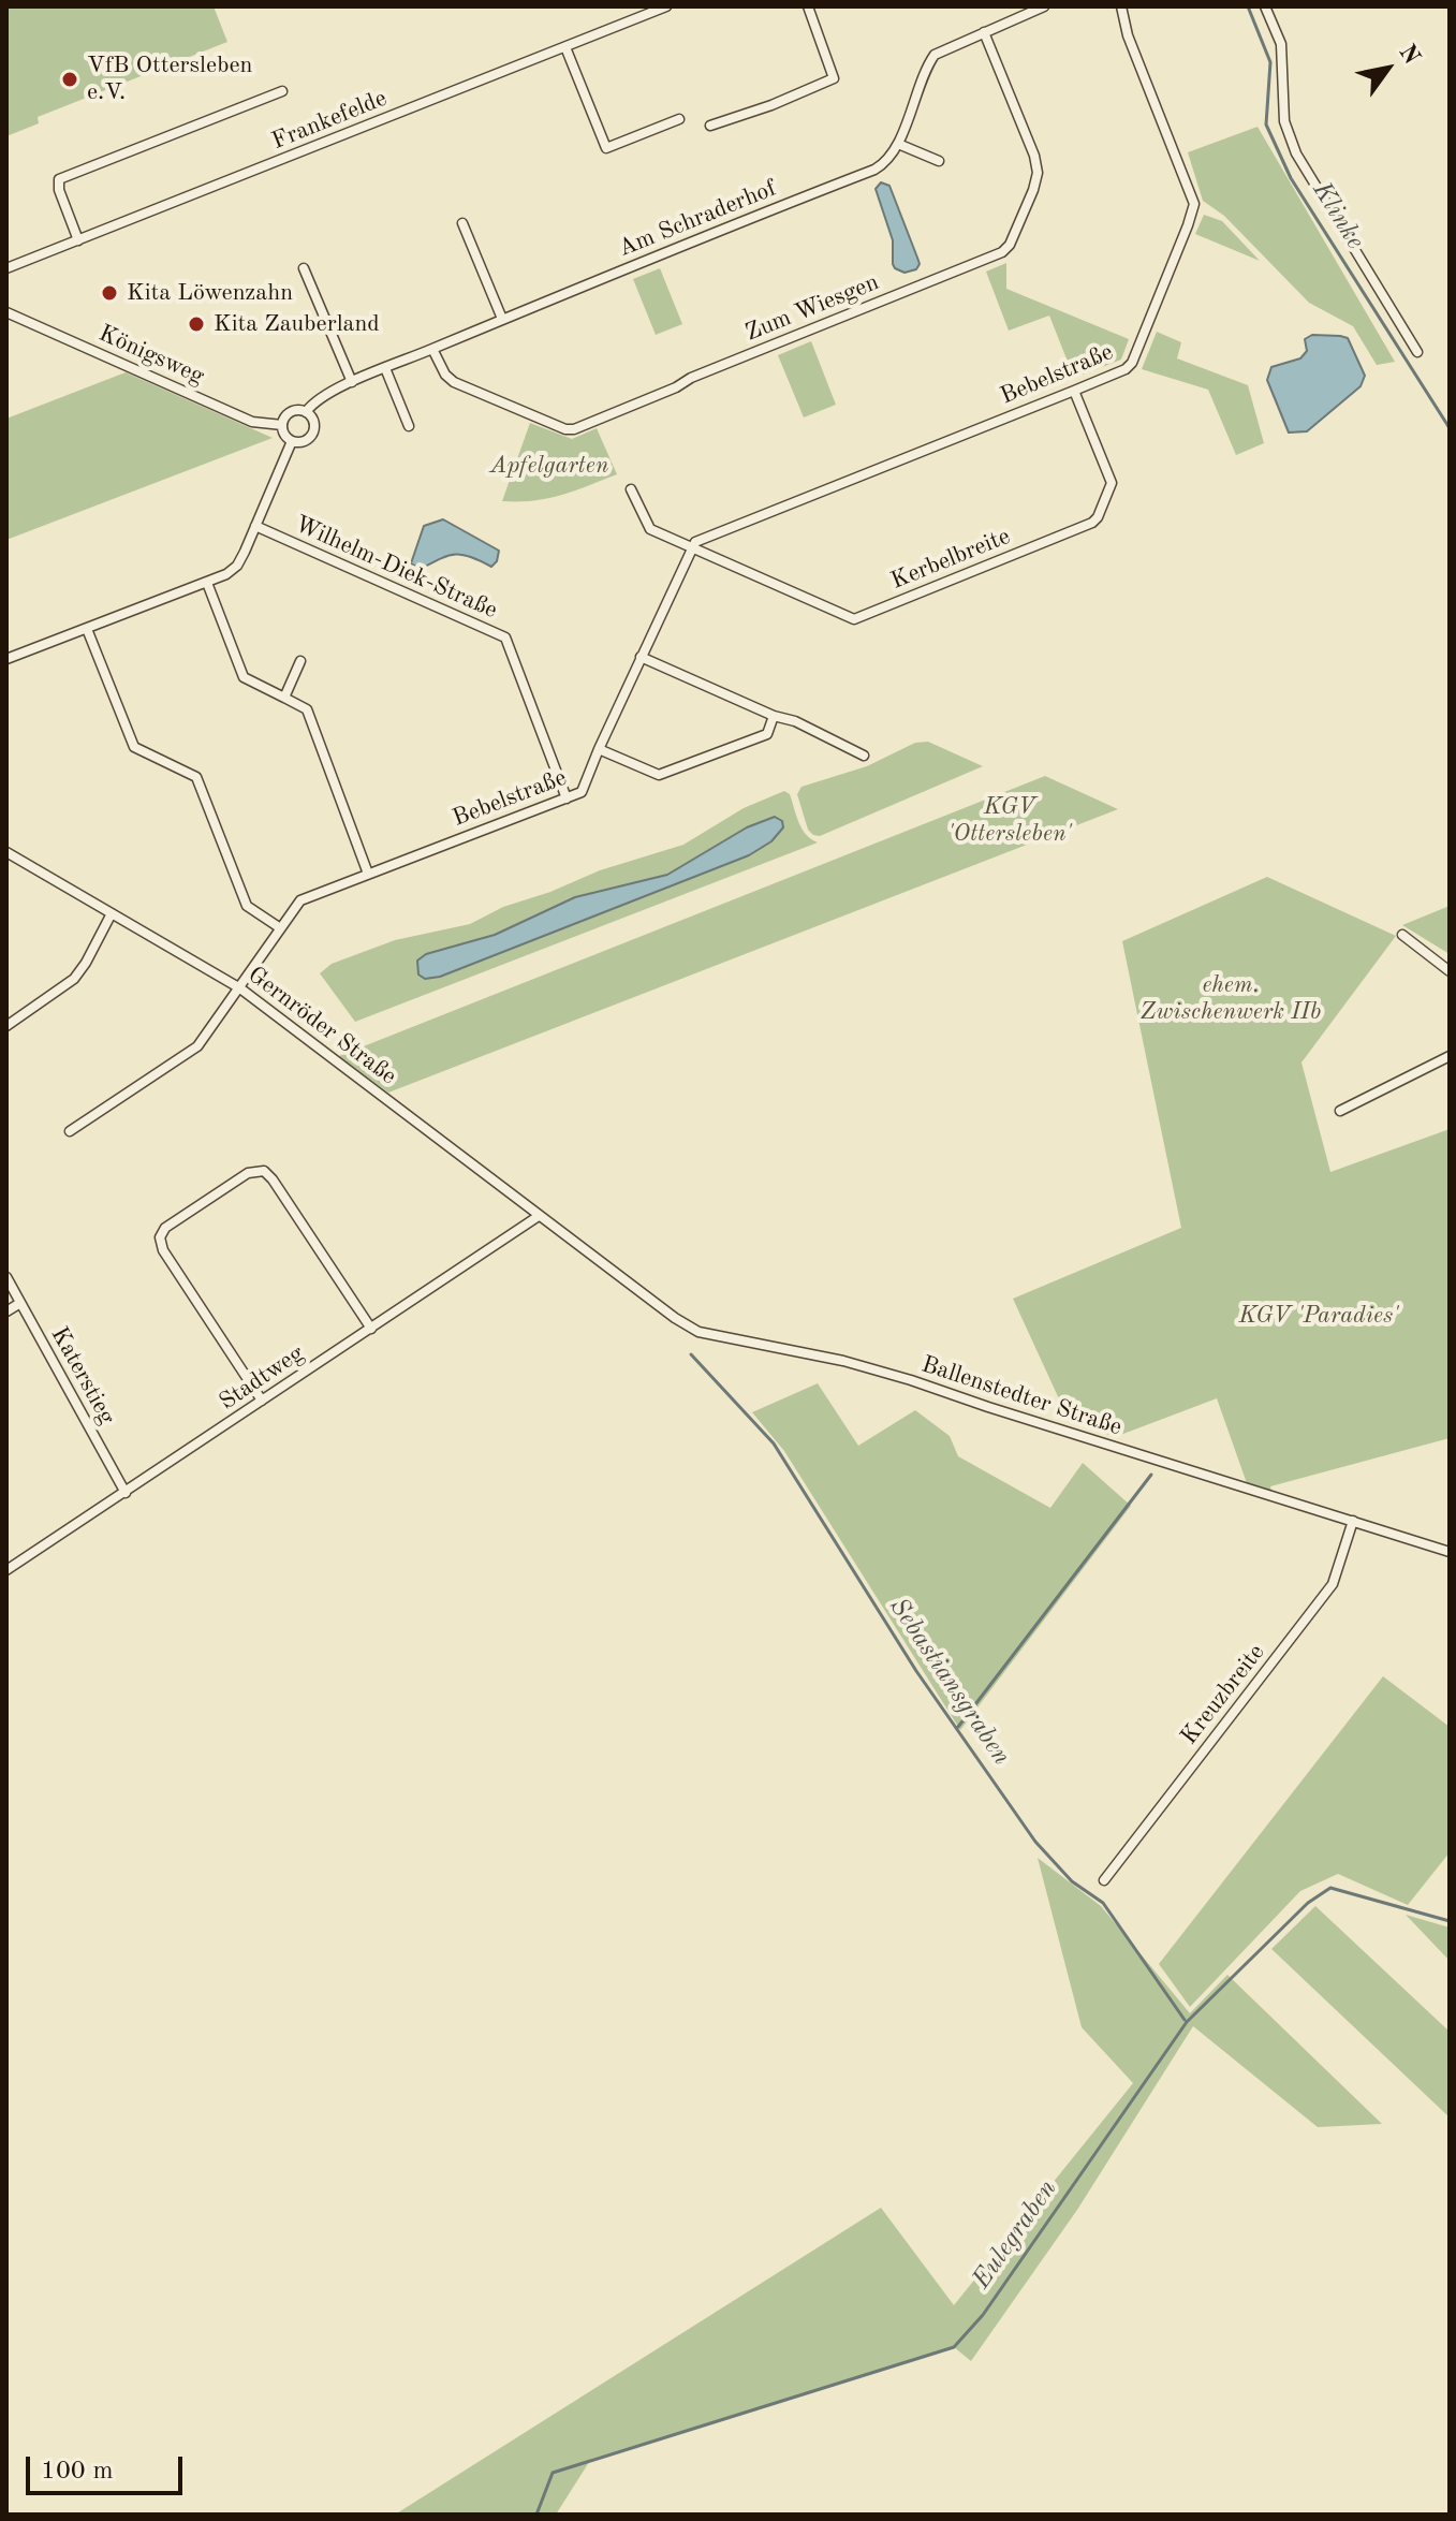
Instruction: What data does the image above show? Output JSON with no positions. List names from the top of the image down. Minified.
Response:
{"streets":{"street":["Frankefelde","Am Schraderhof","Zum Wiesgen","Königsweg","Bebelstraße","Kerbelbreite","Wilhelm-Diek-Straße","Gernröder Straße","Katerstieg","Stadtweg","Ballenstedter Straße","Kreuzbreite"]},"crossings":[["Am Schraderhof","Zum Wiesgen"],["Am Schraderhof","Königsweg"],["Bebelstraße","Kerbelbreite"],["Bebelstraße","Wilhelm-Diek-Straße"],["Bebelstraße","Gernröder Straße"],["Gernröder Straße","Stadtweg"],["Gernröder Straße","Ballenstedter Straße"],["Katerstieg","Stadtweg"],["Ballenstedter Straße","Kreuzbreite"]],"water":["Klinke","Sebastiansgraben","Eulegraben"],"parks":["Apfelgarten","KGV 'Ottersleben'","ehem. Zwischenwerk IIb","KGV 'Paradies'"],"places":["VfB Ottersleben e.V.","Kita Löwenzahn","Kita Zauberland"],"scale_bar":"100 m","north":"top right"}
